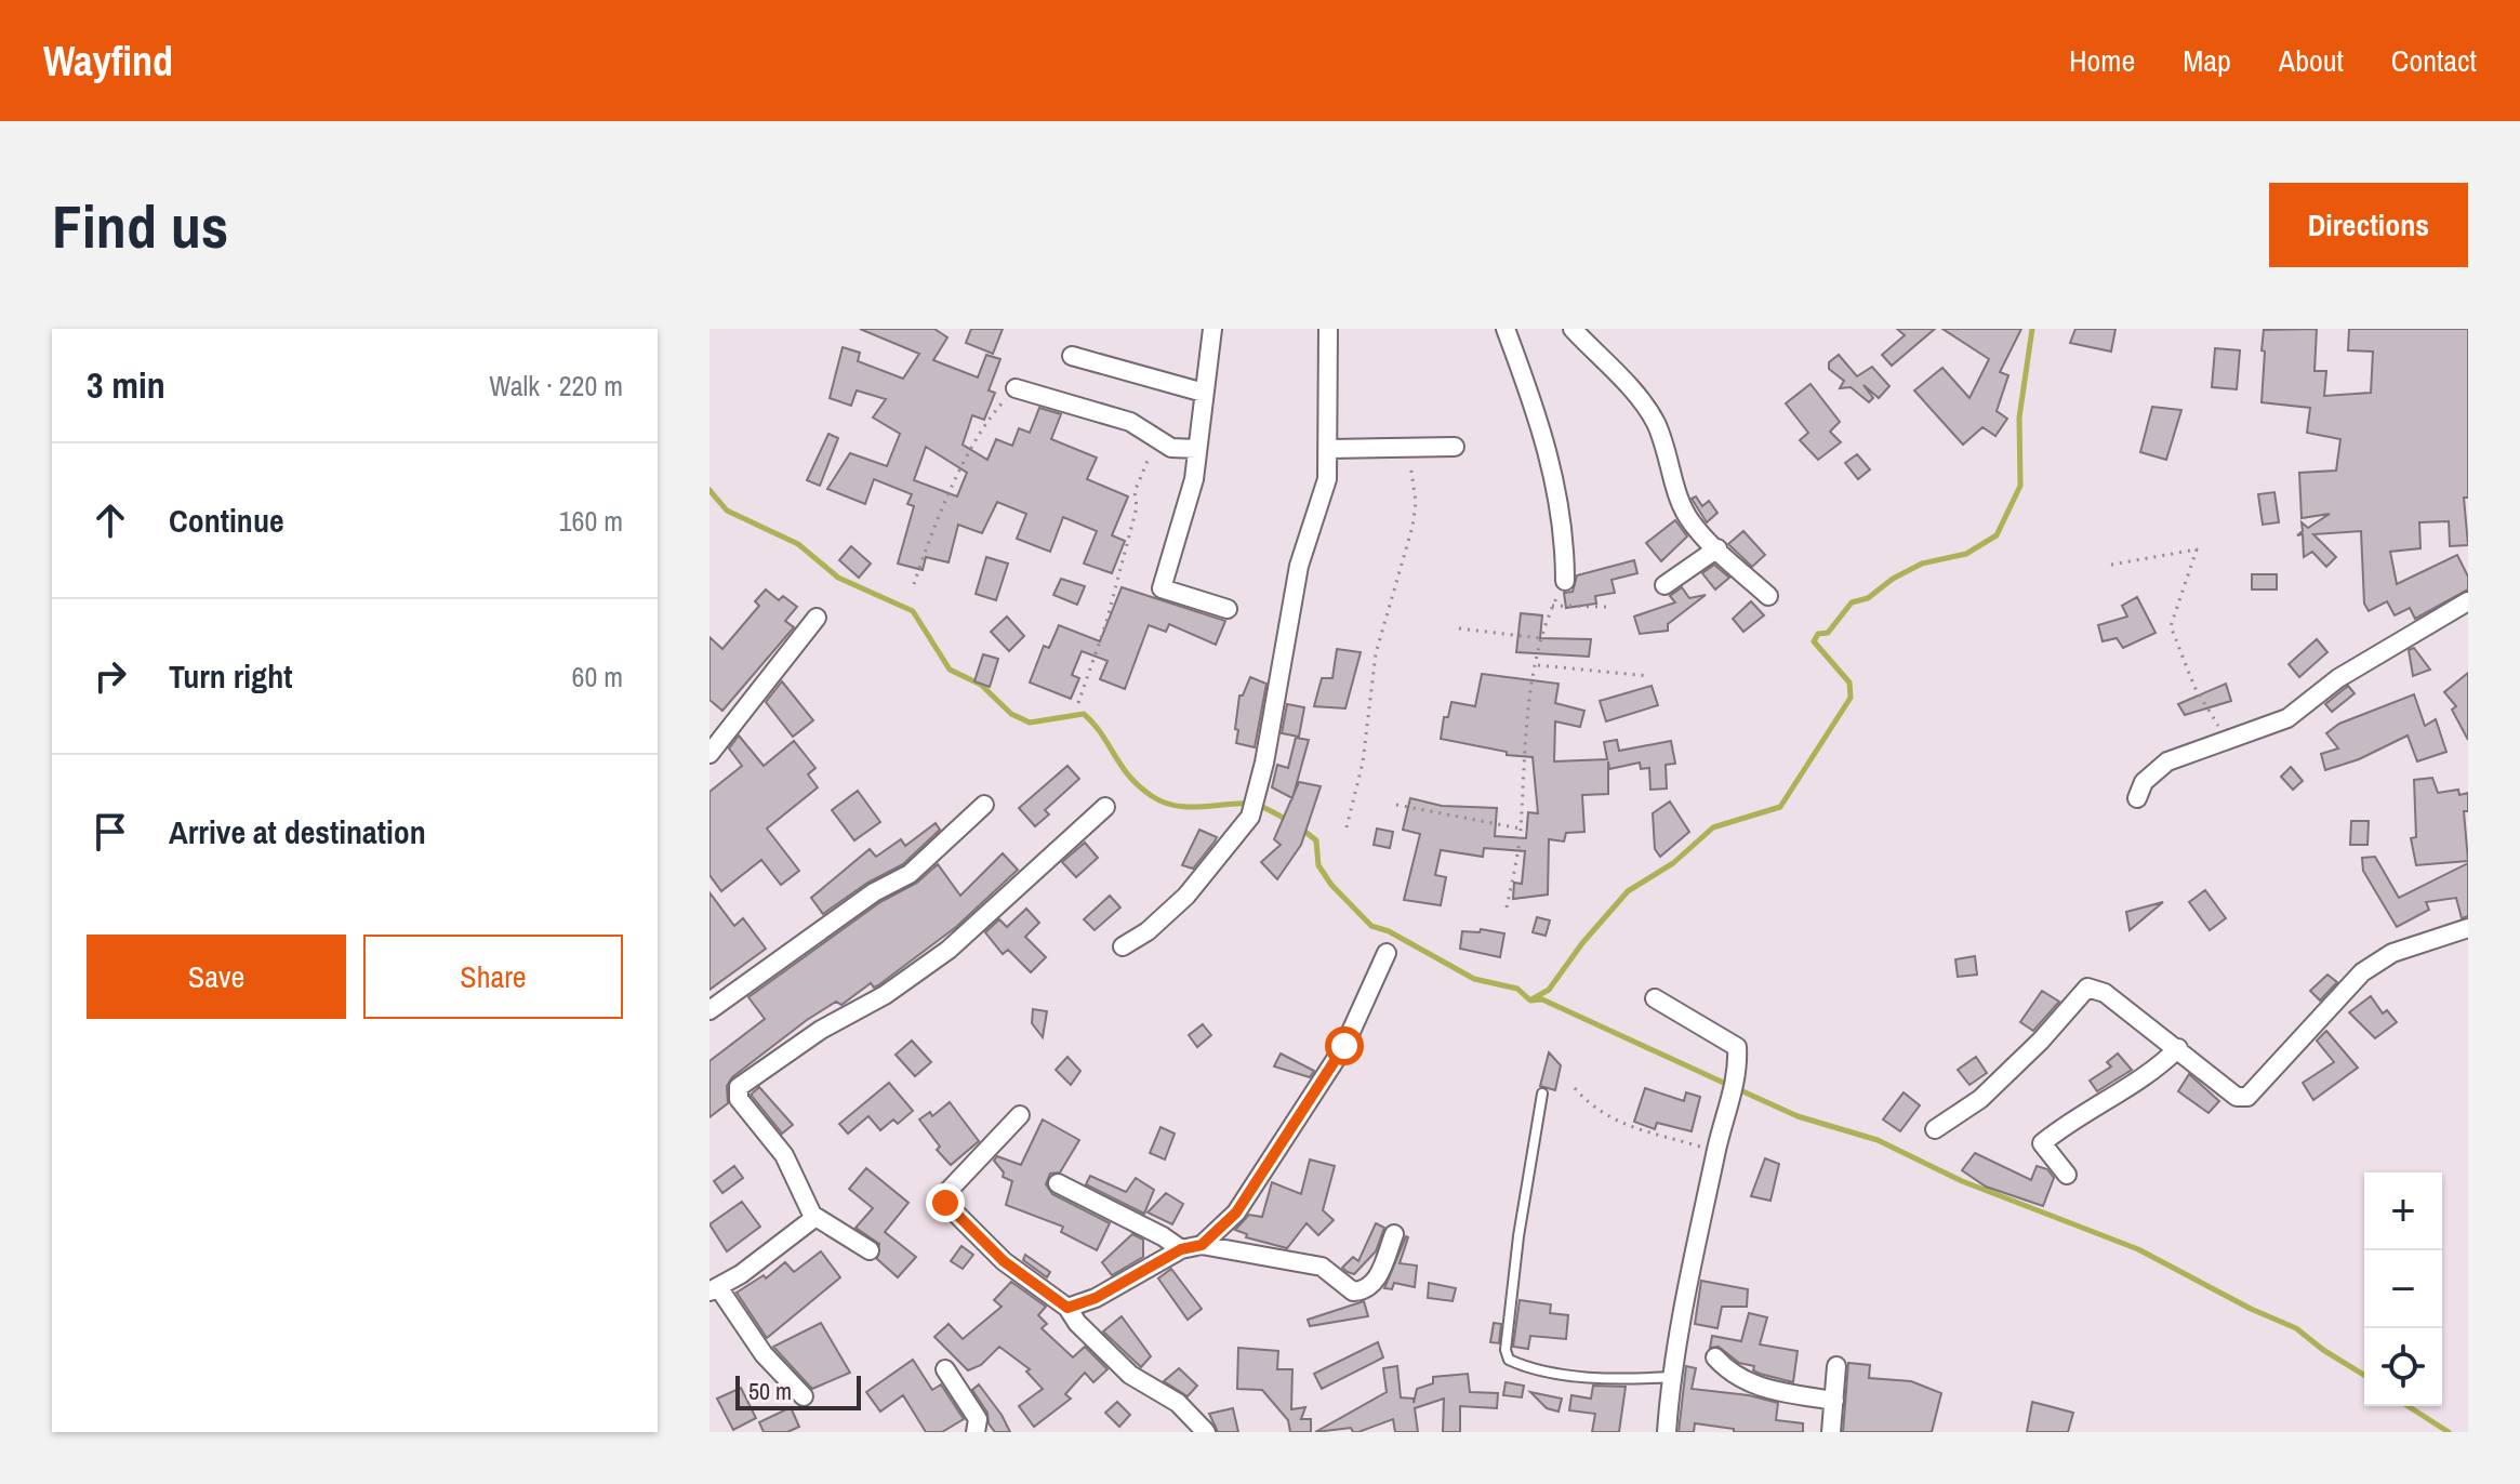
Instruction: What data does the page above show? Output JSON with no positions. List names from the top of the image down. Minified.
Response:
{"scale_bar":"50 m","page":{"header":"Wayfind","nav":["Home","Map","About","Contact"],"buttons":["Directions",["Save","Share"]],"title":"Find us","heading":["3 min","Walk · 220 m"],"list":[["Continue","160 m"],["Turn right","60 m"],"Arrive at destination"],"map_buttons":["+","−"],"scale":"50 m"}}
